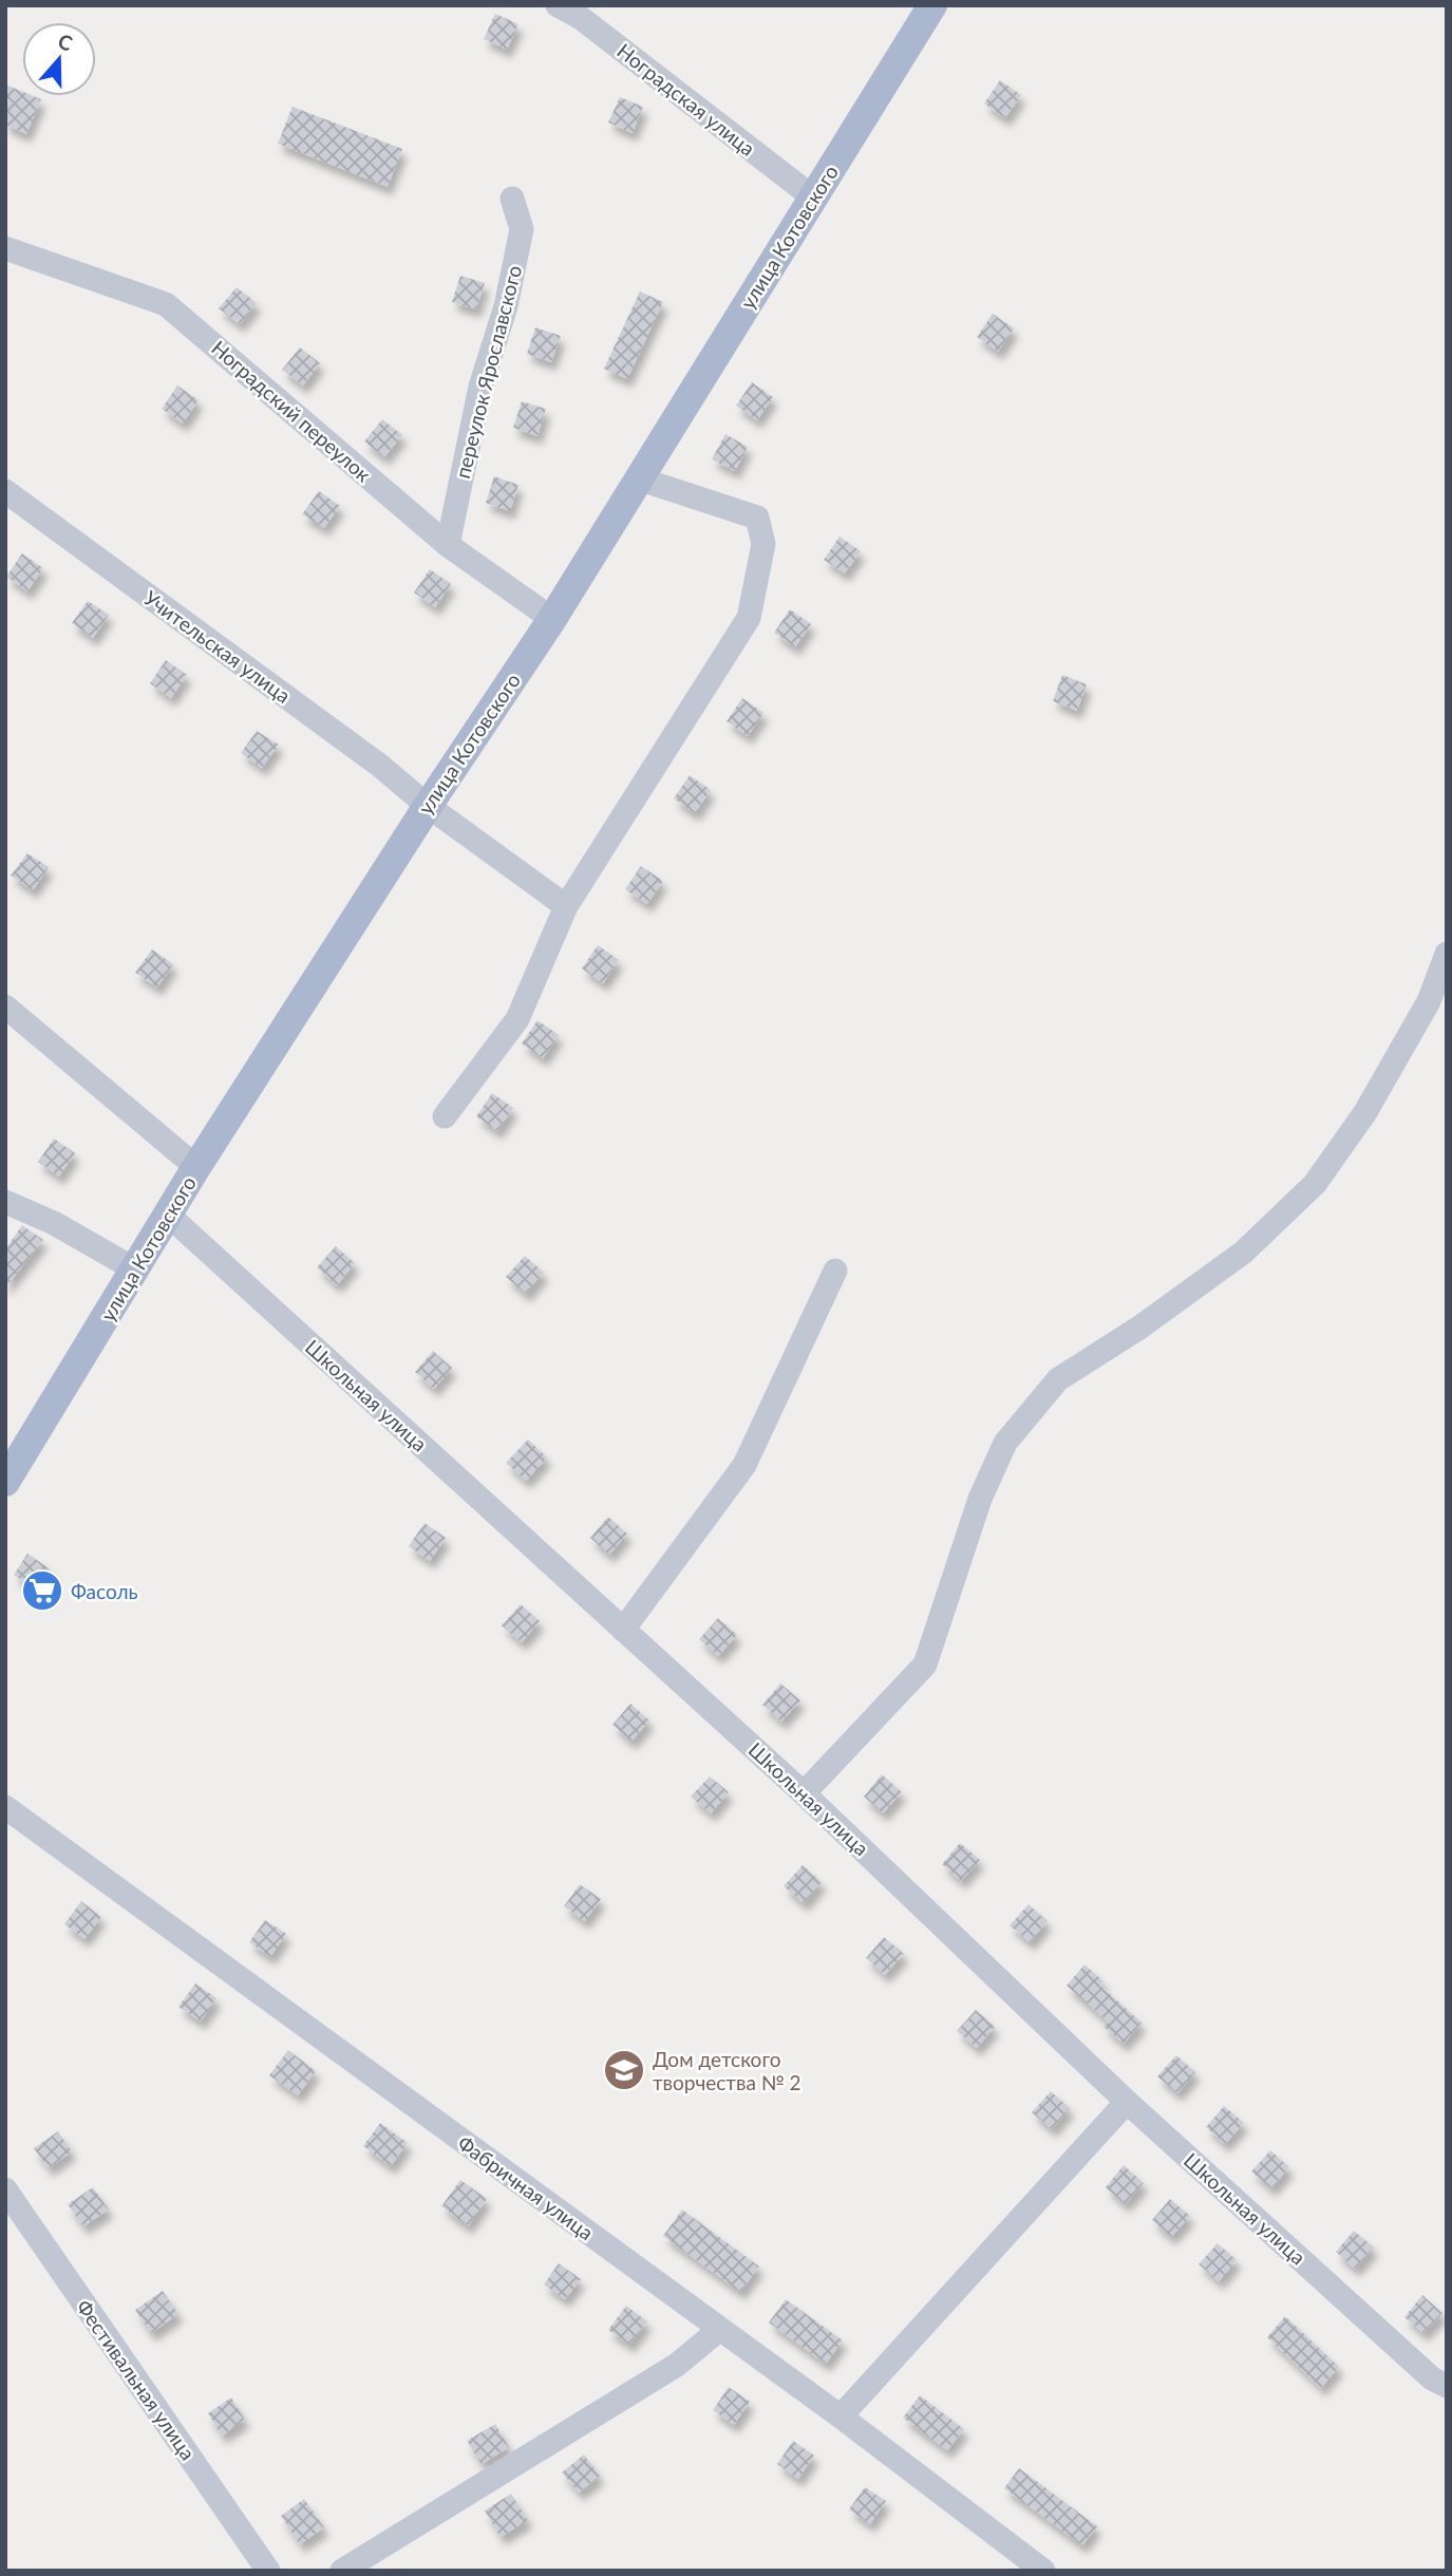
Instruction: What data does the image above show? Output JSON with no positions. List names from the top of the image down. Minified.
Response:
{"streets":{"main road":["улица Котовского"],"street":["Ноградская улица","переулок Ярославского","Ноградский переулок","Учительская улица","Школьная улица","Фабричная улица","Фестивальная улица"]},"crossings":[["Ноградская улица","улица Котовского"],["улица Котовского","Ноградский переулок"],["улица Котовского","Учительская улица"],["улица Котовского","Школьная улица"],["переулок Ярославского","Ноградский переулок"]],"places":{"supermarket":["Фасоль"],"school or university":["Дом детского творчества № 2"]},"north":"top"}
